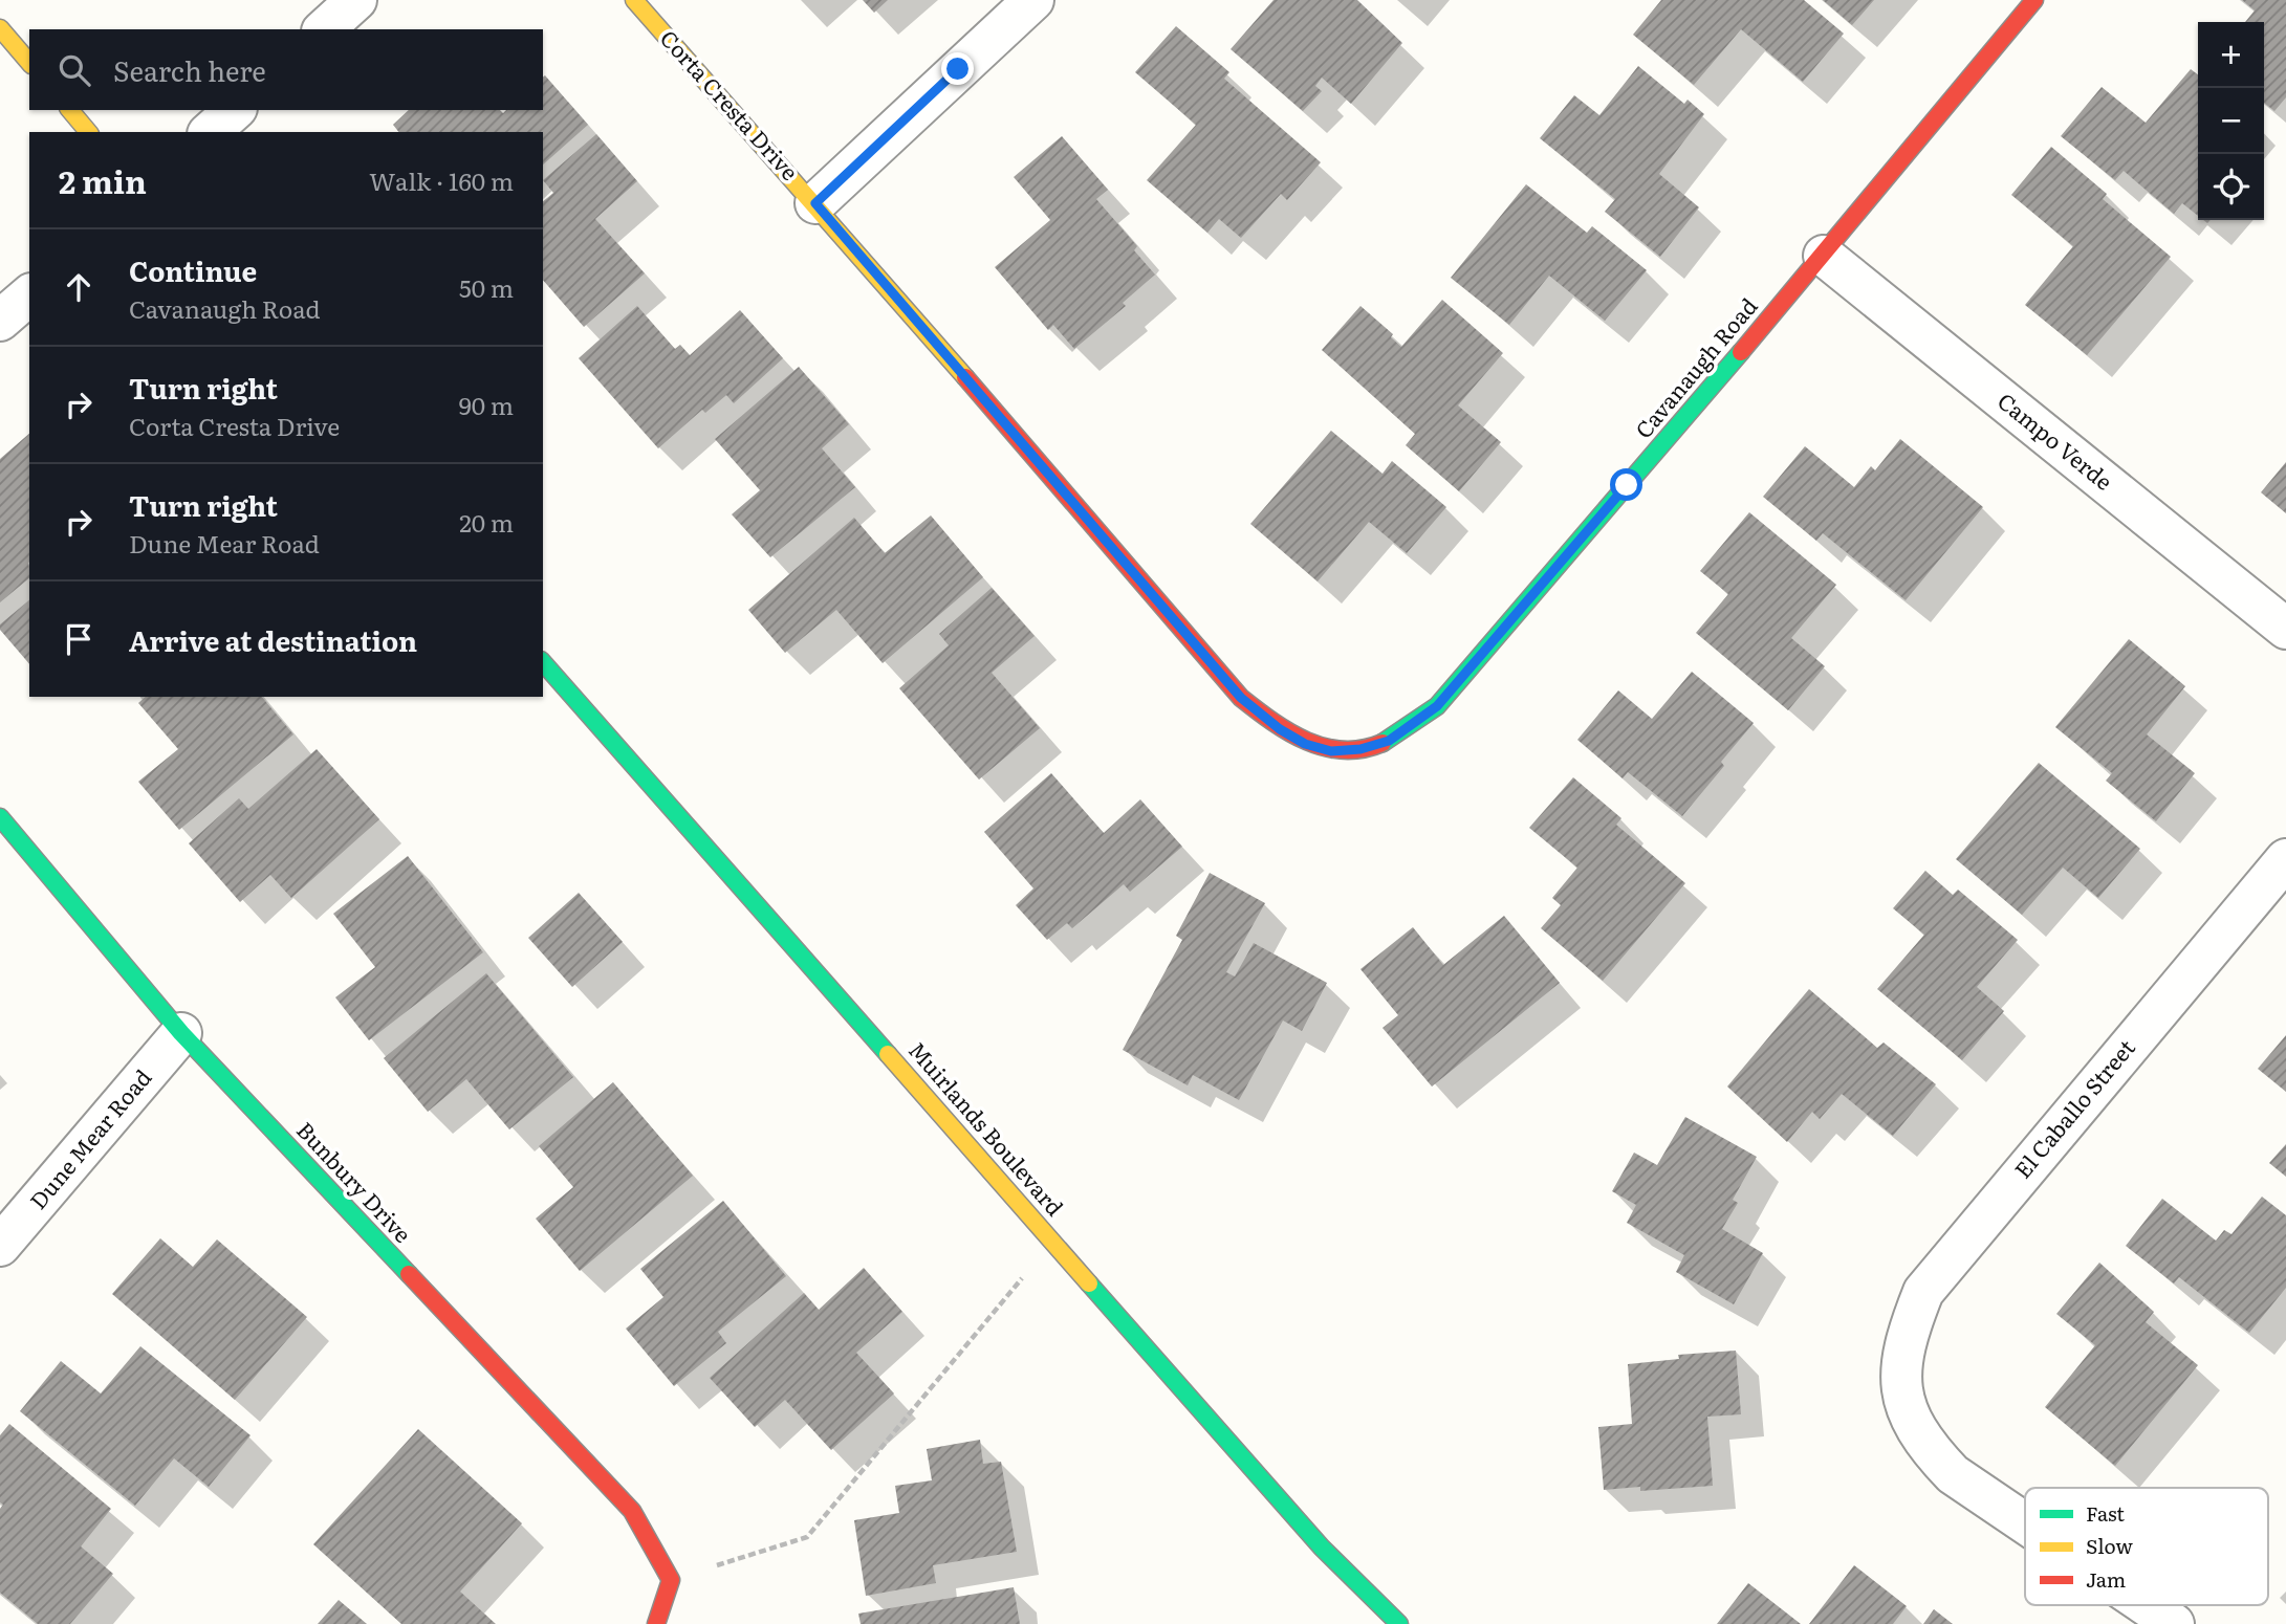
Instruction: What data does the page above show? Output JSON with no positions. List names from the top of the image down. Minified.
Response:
{"streets":{"street":["Corta Cresta Drive","Cavanaugh Road","Campo Verde","El Caballo Street","Muirlands Boulevard","Dune Mear Road","Bunbury Drive"]},"crossings":[["Corta Cresta Drive","Cavanaugh Road"],["Cavanaugh Road","Campo Verde"],["Dune Mear Road","Bunbury Drive"]],"legend":["Fast","Slow","Jam"],"page":{"map_buttons":["+","−"],"search":"Search here","heading":["2 min","Walk · 160 m"],"list":[["Continue","Cavanaugh Road","50 m"],["Turn right","Corta Cresta Drive","90 m"],["Turn right","Dune Mear Road","20 m"],"Arrive at destination"]}}
